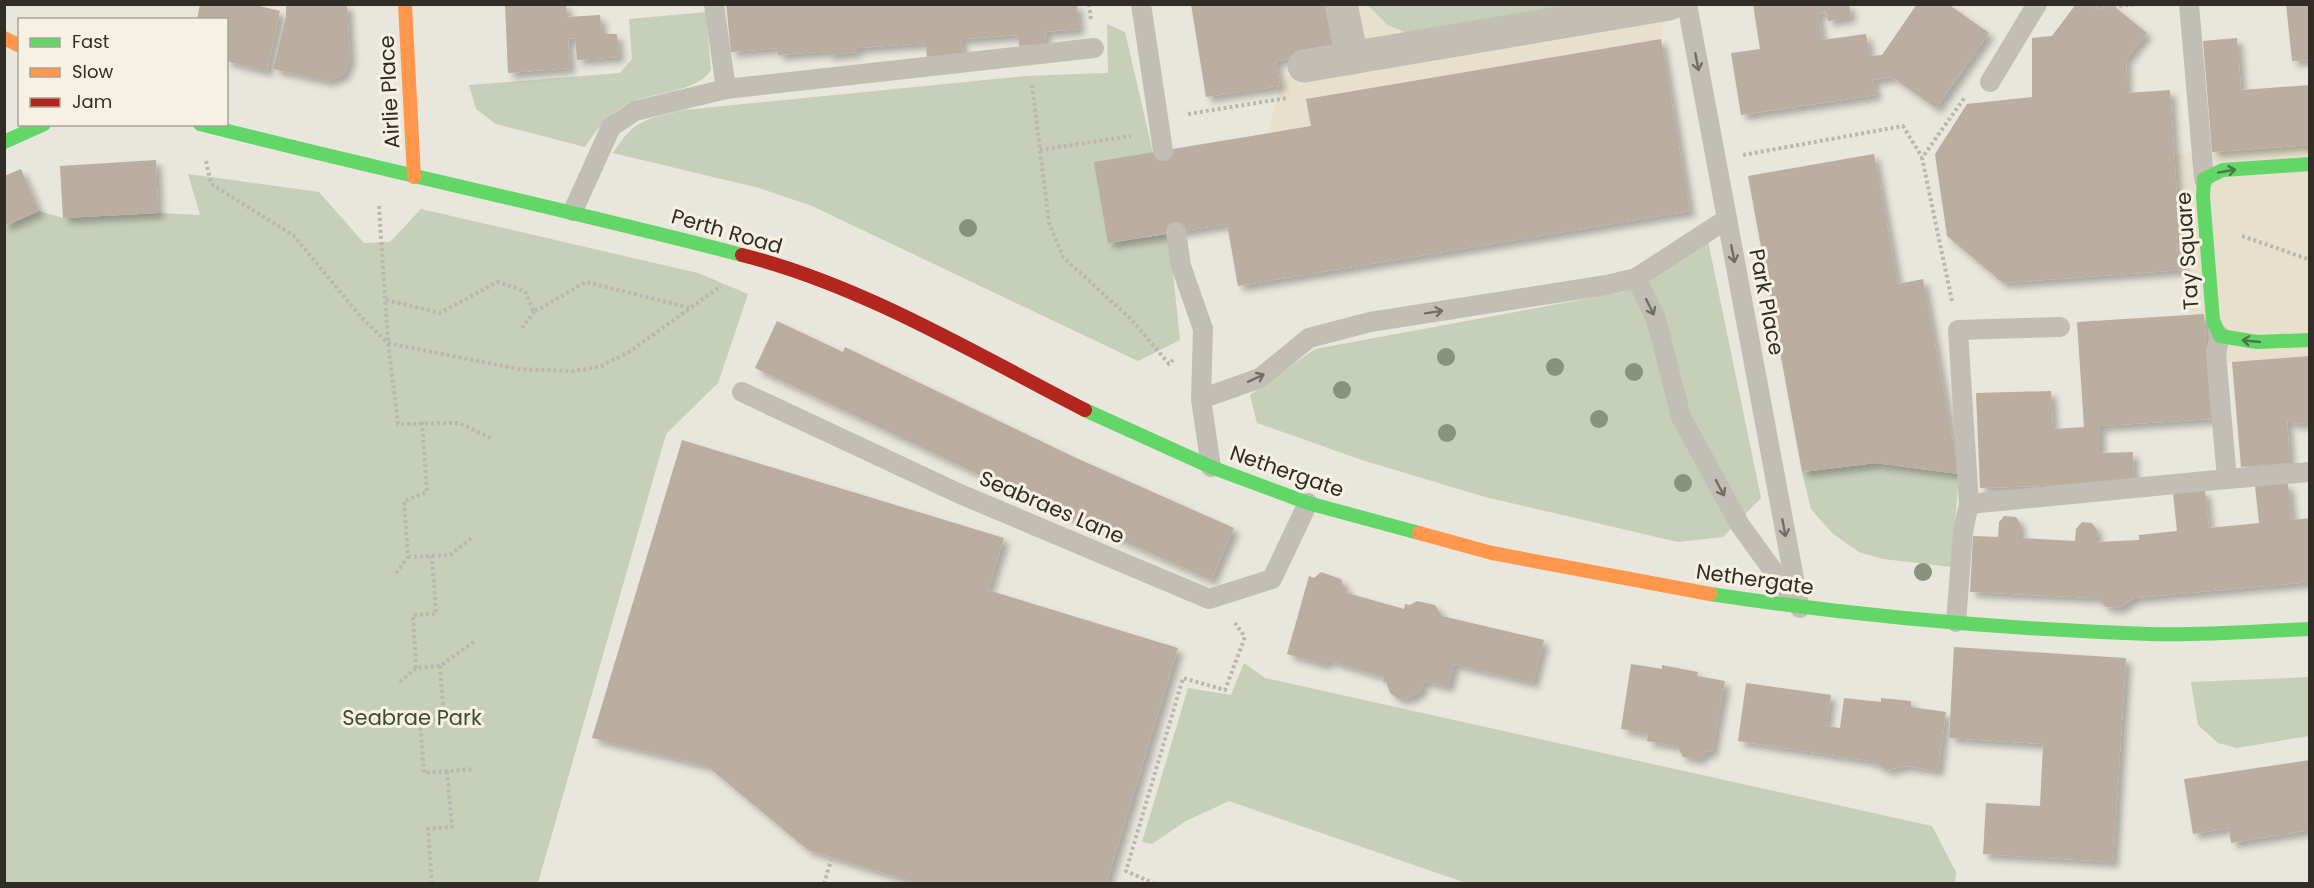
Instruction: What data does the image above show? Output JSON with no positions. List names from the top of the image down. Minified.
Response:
{"streets":{"street":["Airlie Place","Perth Road","Tay Square","Nethergate"],"lane":["Park Place","Seabraes Lane"]},"crossings":[["Airlie Place","Perth Road"],["Perth Road","Nethergate"],["Park Place","Nethergate"],["Nethergate","Seabraes Lane"]],"one_way":["Tay Square"],"parks":["Seabrae Park"],"legend":["Fast","Slow","Jam"]}
